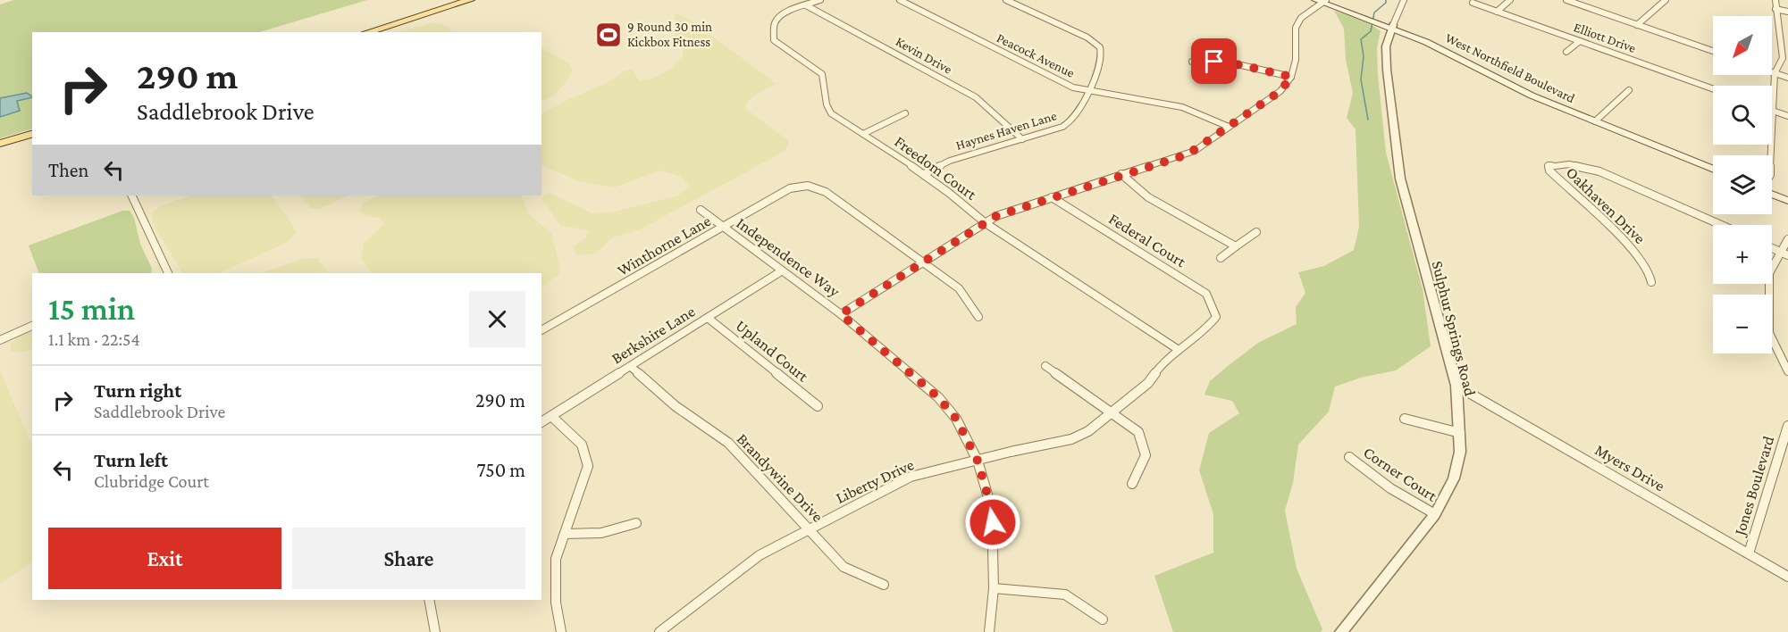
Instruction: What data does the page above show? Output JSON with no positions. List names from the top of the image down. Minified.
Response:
{"streets":{"main road":["West Northfield Boulevard"],"street":["Elliott Drive","Kevin Drive","Peacock Avenue","Haynes Haven Lane","Freedom Court","Oakhaven Drive","Federal Court","Winthorne Lane","Independence Way","Sulphur Springs Road","Berkshire Lane","Upland Court","Myers Drive","Corner Court","Brandywine Drive","Liberty Drive","Jones Boulevard"]},"crossings":[["Kevin Drive","Haynes Haven Lane"],["Kevin Drive","Freedom Court"],["Peacock Avenue","Haynes Haven Lane"],["West Northfield Boulevard","Sulphur Springs Road"],["Haynes Haven Lane","Freedom Court"],["Freedom Court","Liberty Drive"],["Federal Court","Liberty Drive"],["Winthorne Lane","Independence Way"],["Independence Way","Berkshire Lane"],["Independence Way","Liberty Drive"],["Sulphur Springs Road","Myers Drive"],["Sulphur Springs Road","Corner Court"],["Berkshire Lane","Upland Court"],["Berkshire Lane","Brandywine Drive"],["Myers Drive","Jones Boulevard"],["Brandywine Drive","Liberty Drive"]],"places":{"sports":["9 Round 30 min Kickbox Fitness"]},"north":"bottom left","page":{"map_buttons":["+","−"],"turn":["290 m","Saddlebrook Drive"],"then":"Then","heading":["15 min","1.1 km · 22:54"],"list":[{"name":"Turn right","note":"Saddlebrook Drive","value":"290 m"},{"name":"Turn left","note":"Clubridge Court","value":"750 m"}],"buttons":["Exit","Share"]}}
